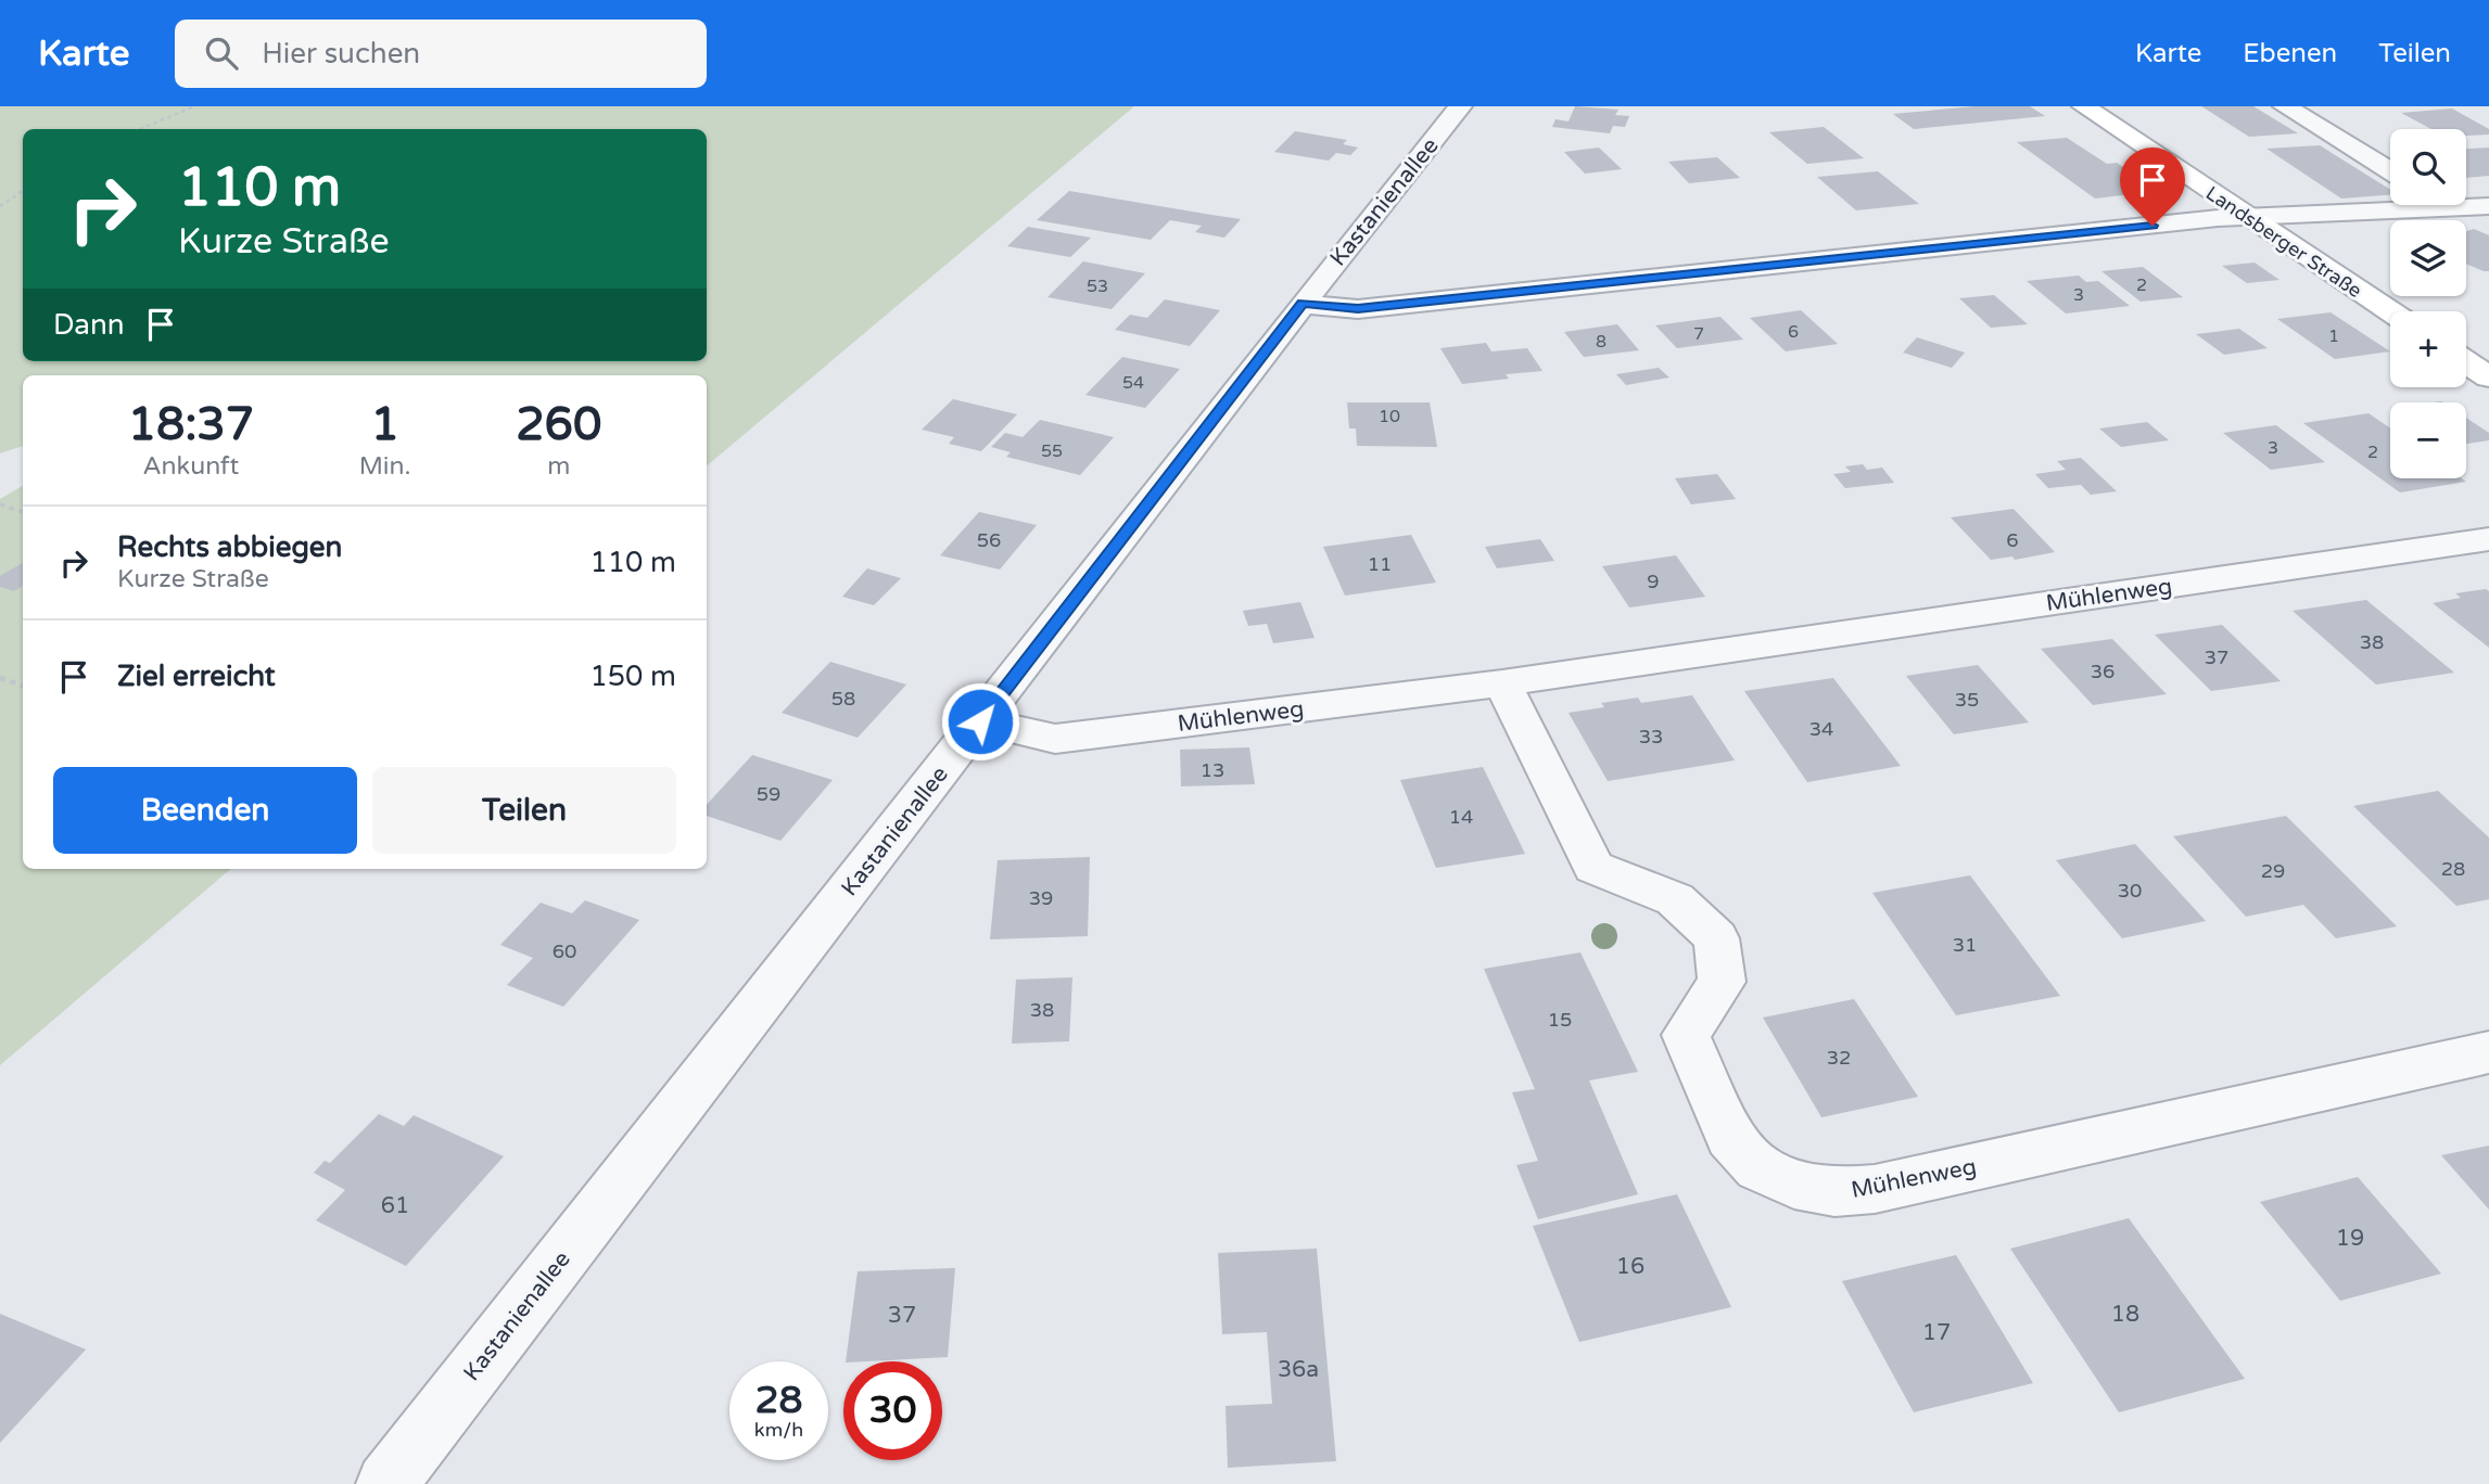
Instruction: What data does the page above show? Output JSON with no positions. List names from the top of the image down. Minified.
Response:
{"streets":{"main road":["Landsberger Straße"],"street":["Kastanienallee","Mühlenweg"]},"crossings":[["Kastanienallee","Mühlenweg"]],"house_numbers":["2","53","3","6","7","1","8","54","10","3","55","2","56","6","11","9","38","37","36","58","35","34","33","13","59","14","28","29","30","39","31","60","38","15","32","61","19","16","18","37","17","36a"],"page":{"header":"Karte","search":"Hier suchen","nav":["Karte","Ebenen","Teilen"],"map_buttons":["+","−"],"turn":["110 m","Kurze Straße"],"then":"Dann","eta":["18:37","Ankunft","1","Min.","260","m"],"list":[{"name":"Rechts abbiegen","note":"Kurze Straße","value":"110 m"},{"name":"Ziel erreicht","value":"150 m"}],"buttons":["Beenden","Teilen"],"speed":"28 km/h","limit":"30"}}
